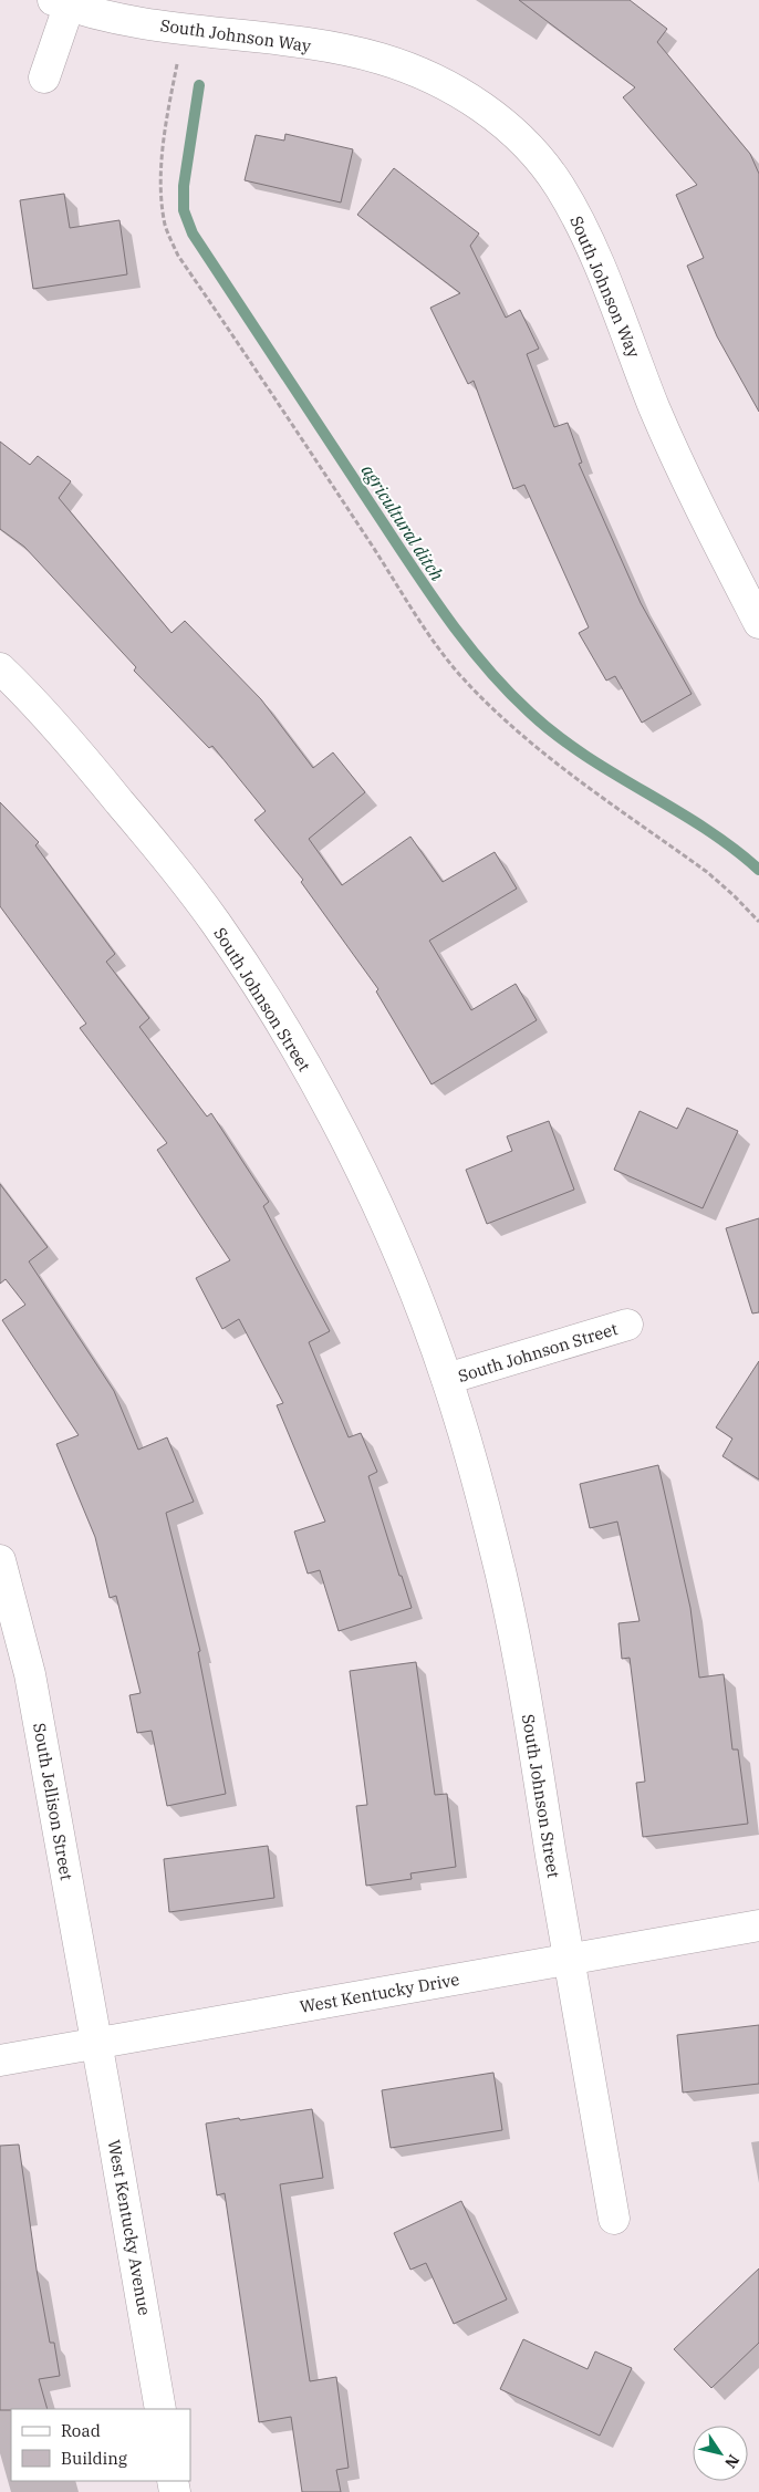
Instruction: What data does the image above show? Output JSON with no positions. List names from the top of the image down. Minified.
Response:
{"streets":{"street":["South Johnson Way","South Johnson Street","South Jellison Street","West Kentucky Drive","West Kentucky Avenue"]},"crossings":[["South Johnson Street","West Kentucky Drive"],["South Jellison Street","West Kentucky Drive"],["South Jellison Street","West Kentucky Avenue"],["West Kentucky Drive","West Kentucky Avenue"]],"water":["agricultural ditch"],"legend":["Road","Building"],"north":"bottom right"}
